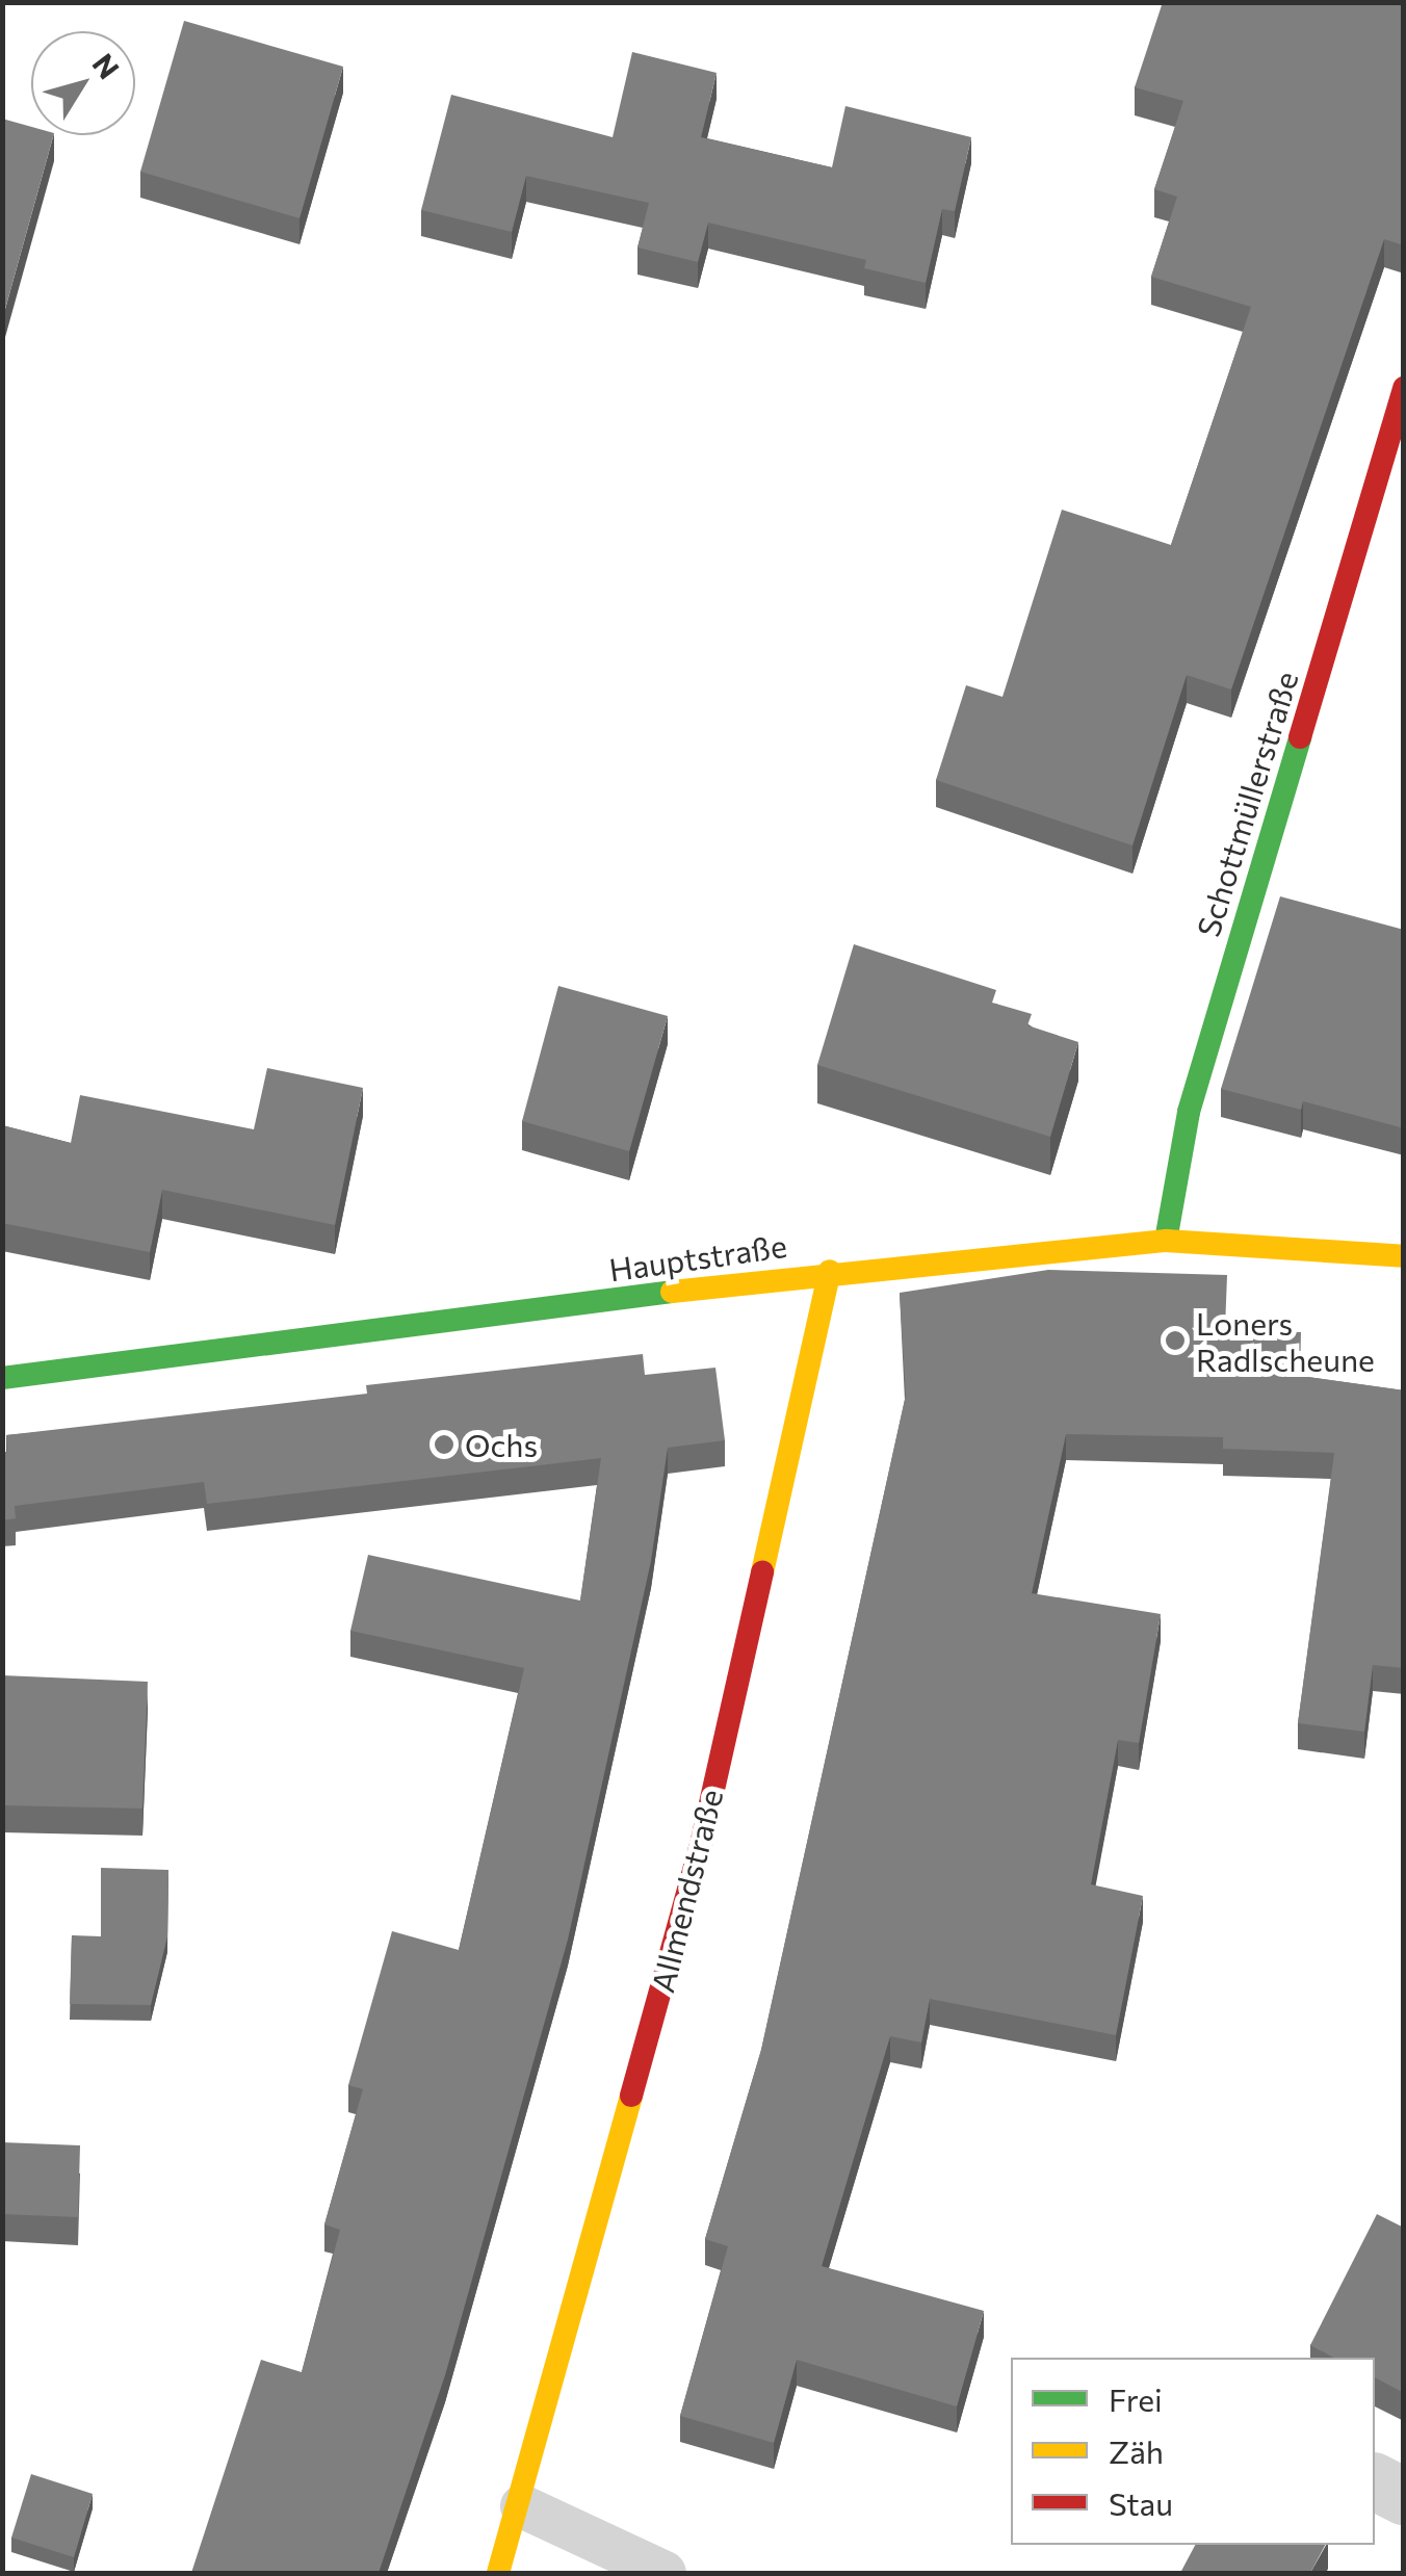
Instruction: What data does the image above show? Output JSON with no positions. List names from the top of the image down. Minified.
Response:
{"streets":{"street":["Schottmüllerstraße","Hauptstraße","Allmendstraße"]},"crossings":[["Schottmüllerstraße","Hauptstraße"],["Hauptstraße","Allmendstraße"]],"places":["Loners Radlscheune","Ochs"],"legend":["Frei","Zäh","Stau"],"north":"top right"}
